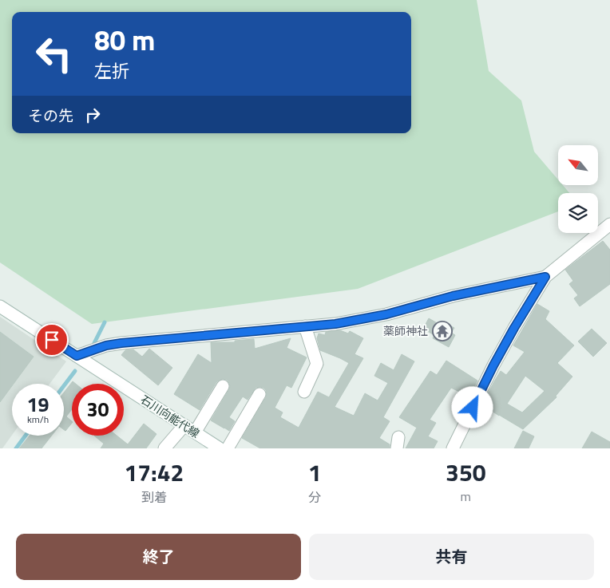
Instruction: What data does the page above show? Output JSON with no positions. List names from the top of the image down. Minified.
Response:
{"streets":{"street":["石川向能代線"]},"places":{"temple":["薬師神社"]},"north":"top left","page":{"turn":["80 m","左折"],"then":"その先","speed":"19 km/h","limit":"30","eta":["17:42","到着","1","分","350","m"],"buttons":["終了","共有"]}}
